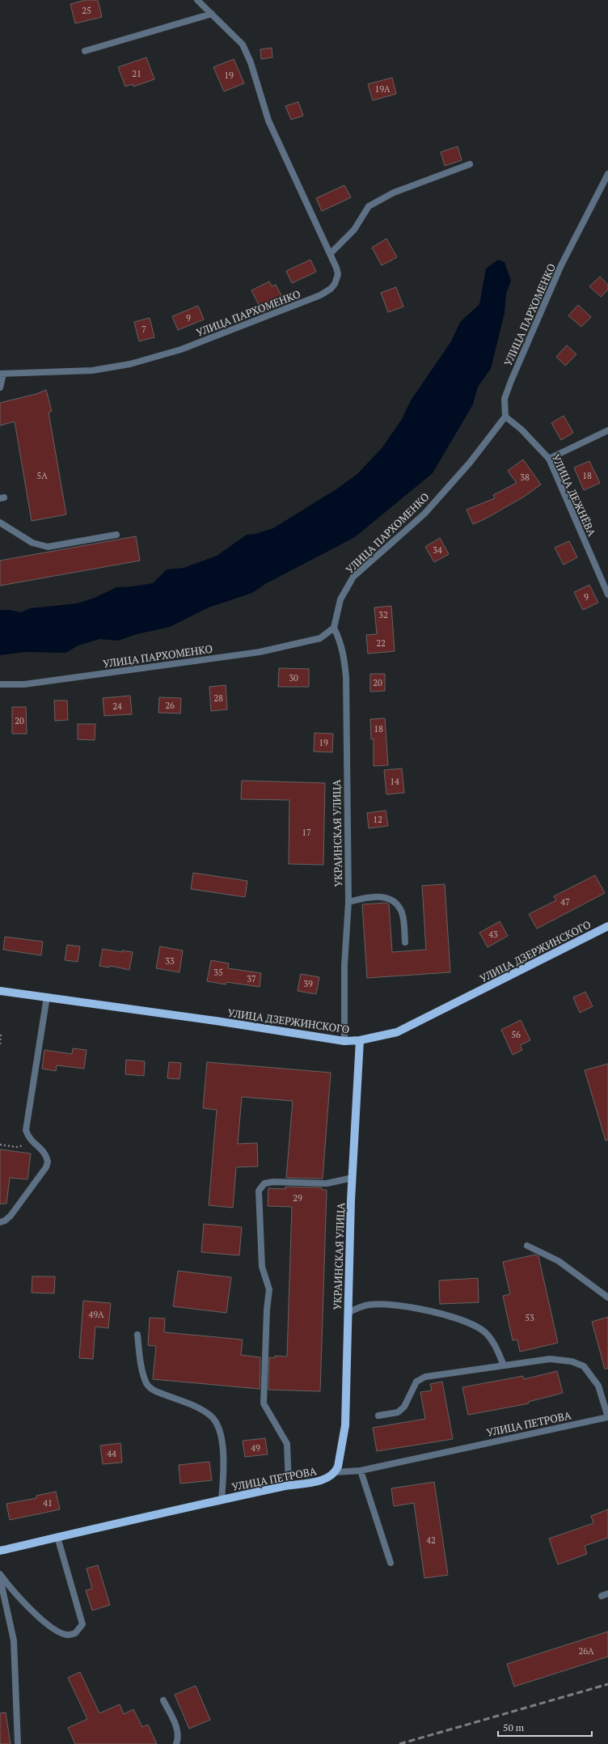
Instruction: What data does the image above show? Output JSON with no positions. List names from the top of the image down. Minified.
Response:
{"streets":{"main road":["УКРАИНСКАЯ УЛИЦА","УЛИЦА ДЗЕРЖИНСКОГО","УЛИЦА ПЕТРОВА"],"street":["УЛИЦА ПАРХОМЕНКО","УЛИЦА ДЕЖНЁВА"]},"crossings":[["УЛИЦА ПАРХОМЕНКО","УЛИЦА ДЕЖНЁВА"],["УЛИЦА ПАРХОМЕНКО","УКРАИНСКАЯ УЛИЦА"],["УКРАИНСКАЯ УЛИЦА","УЛИЦА ДЗЕРЖИНСКОГО"],["УКРАИНСКАЯ УЛИЦА","УЛИЦА ПЕТРОВА"]],"house_numbers":["25","21","19","19А","9","7","5А","18","38","34","9","32","22","30","20","28","26","24","20","18","19","14","12","17","47","43","33","35","37","39","56","29","49А","53","49","44","41","42","26А"],"scale_bar":"50 m"}
